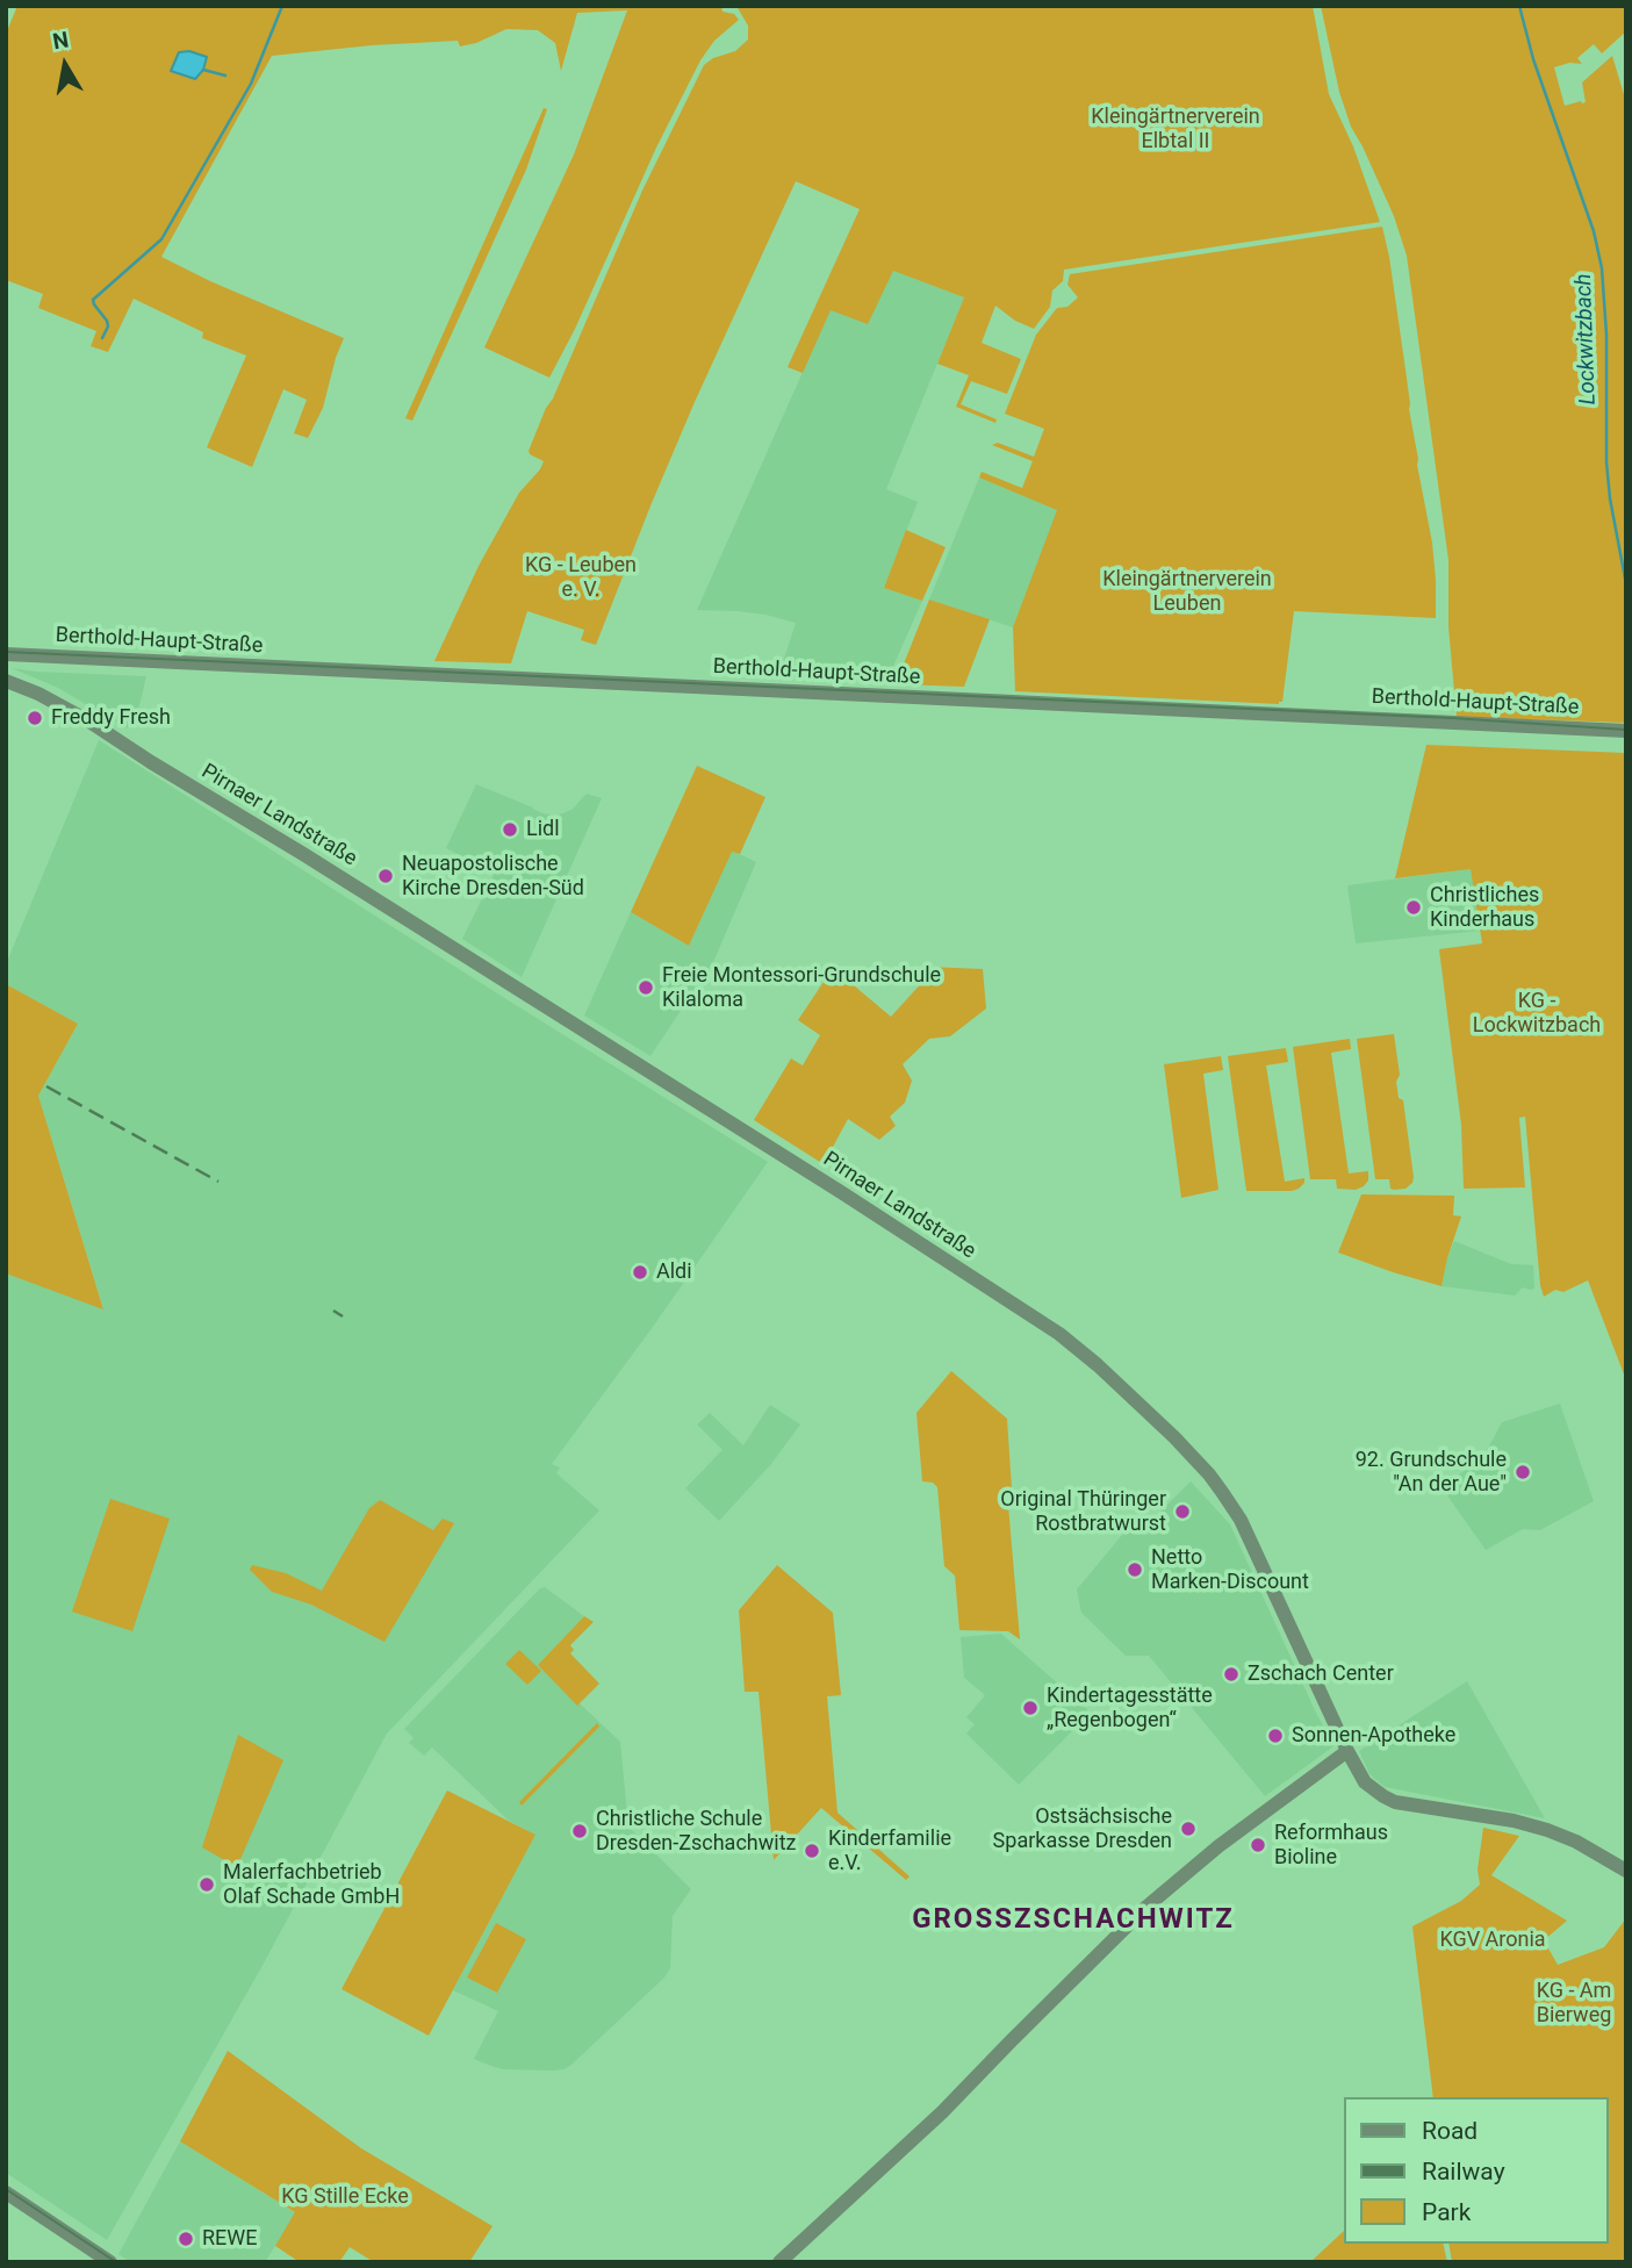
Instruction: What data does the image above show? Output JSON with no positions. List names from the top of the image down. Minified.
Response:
{"streets":{"street":["Berthold-Haupt-Straße","Pirnaer Landstraße"]},"districts":["GROSSZSCHACHWITZ"],"water":["Lockwitzbach"],"parks":["Kleingärtnerverein Elbtal II","KG - Leuben e. V.","Kleingärtnerverein Leuben","KG - Lockwitzbach","KGV Aronia","KG - Am Bierweg","KG Stille Ecke"],"places":["Freddy Fresh","Lidl","Neuapostolische Kirche Dresden-Süd","Christliches Kinderhaus","Freie Montessori-Grundschule Kilaloma","Aldi","92. Grundschule \"An der Aue\"","Original Thüringer Rostbratwurst","Netto Marken-Discount","Zschach Center","Kindertagesstätte „Regenbogen“","Sonnen-Apotheke","Ostsächsische Sparkasse Dresden","Christliche Schule Dresden-Zschachwitz","Reformhaus Bioline","Kinderfamilie e.V.","Malerfachbetrieb Olaf Schade GmbH","REWE"],"legend":["Road","Railway","Park"],"north":"top"}
